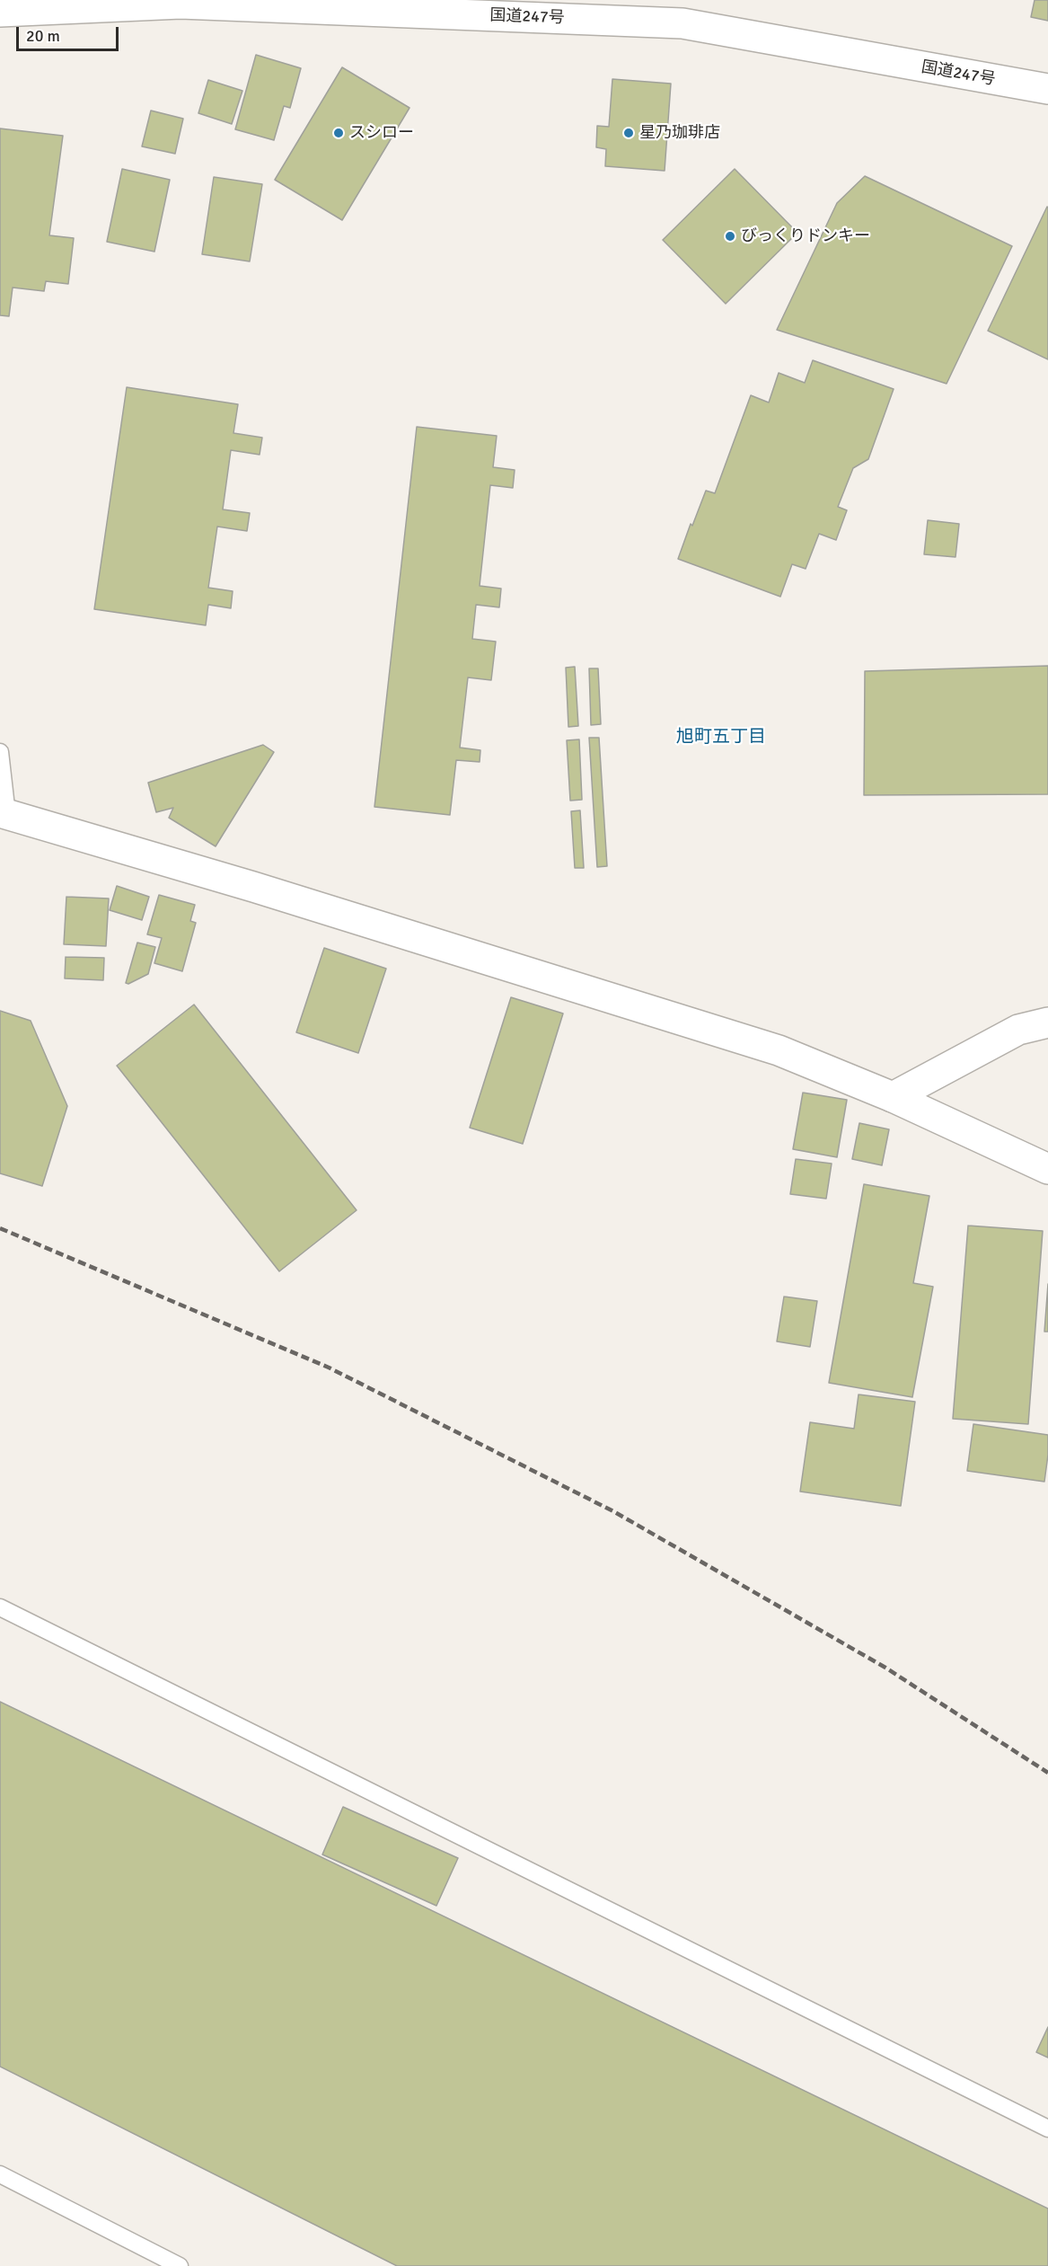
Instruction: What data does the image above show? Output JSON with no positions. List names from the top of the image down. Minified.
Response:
{"streets":{"main road":["国道247号"]},"districts":["旭町五丁目"],"places":["スシロー","星乃珈琲店","びっくりドンキー"],"scale_bar":"20 m"}
